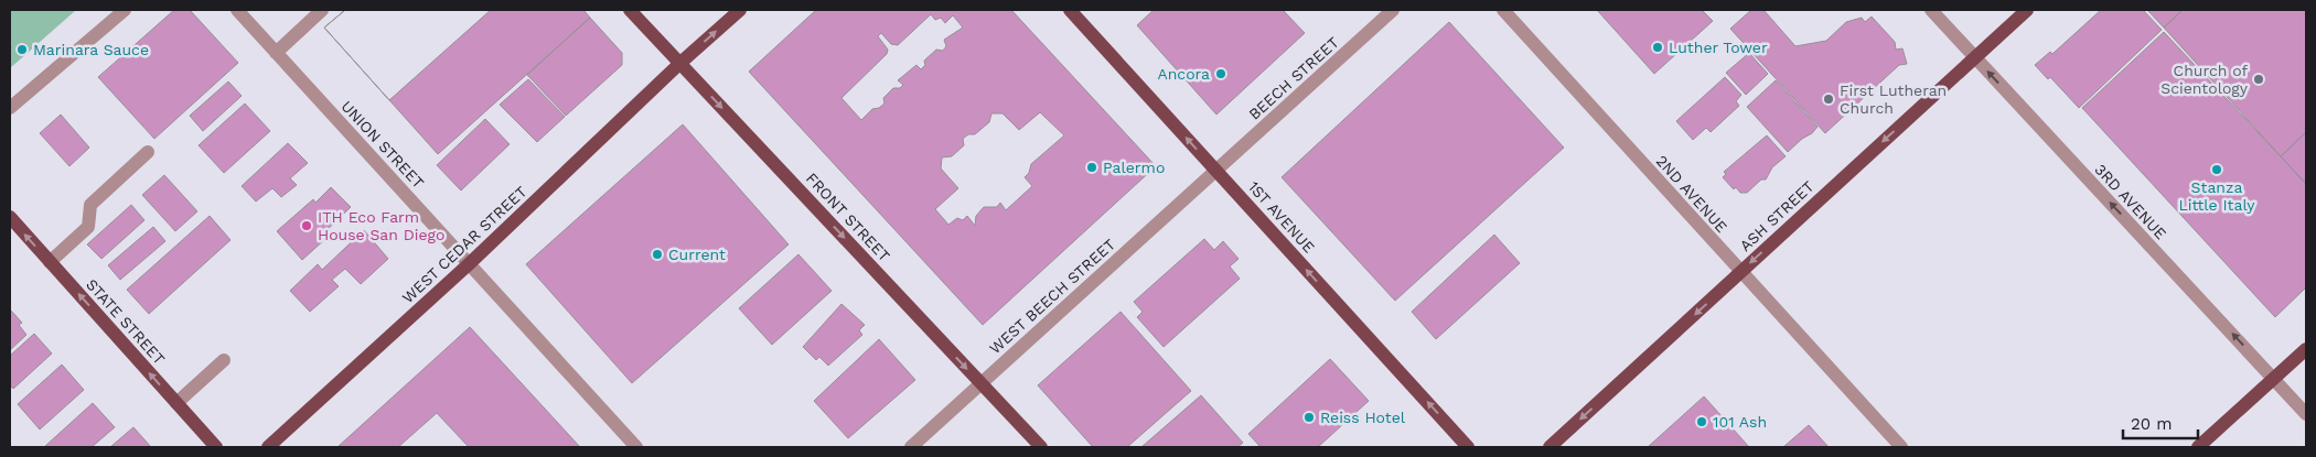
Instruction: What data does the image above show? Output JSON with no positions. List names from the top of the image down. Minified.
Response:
{"streets":{"main road":["ASH STREET","FRONT STREET","1ST AVENUE","WEST CEDAR STREET","STATE STREET"],"street":["BEECH STREET","UNION STREET","2ND AVENUE","3RD AVENUE","WEST BEECH STREET"]},"crossings":[["BEECH STREET","1ST AVENUE"],["BEECH STREET","WEST BEECH STREET"],["UNION STREET","WEST CEDAR STREET"],["2ND AVENUE","ASH STREET"],["3RD AVENUE","ASH STREET"],["FRONT STREET","WEST CEDAR STREET"],["FRONT STREET","WEST BEECH STREET"],["1ST AVENUE","WEST BEECH STREET"]],"one_way":["3RD AVENUE","ASH STREET","FRONT STREET","1ST AVENUE","STATE STREET"],"places":["Luther Tower","Marinara Sauce","Ancora","Church of Scientology","First Lutheran Church","Palermo","Stanza Little Italy","ITH Eco Farm House San Diego","Current","Reiss Hotel","101 Ash"],"scale_bar":"20 m"}
